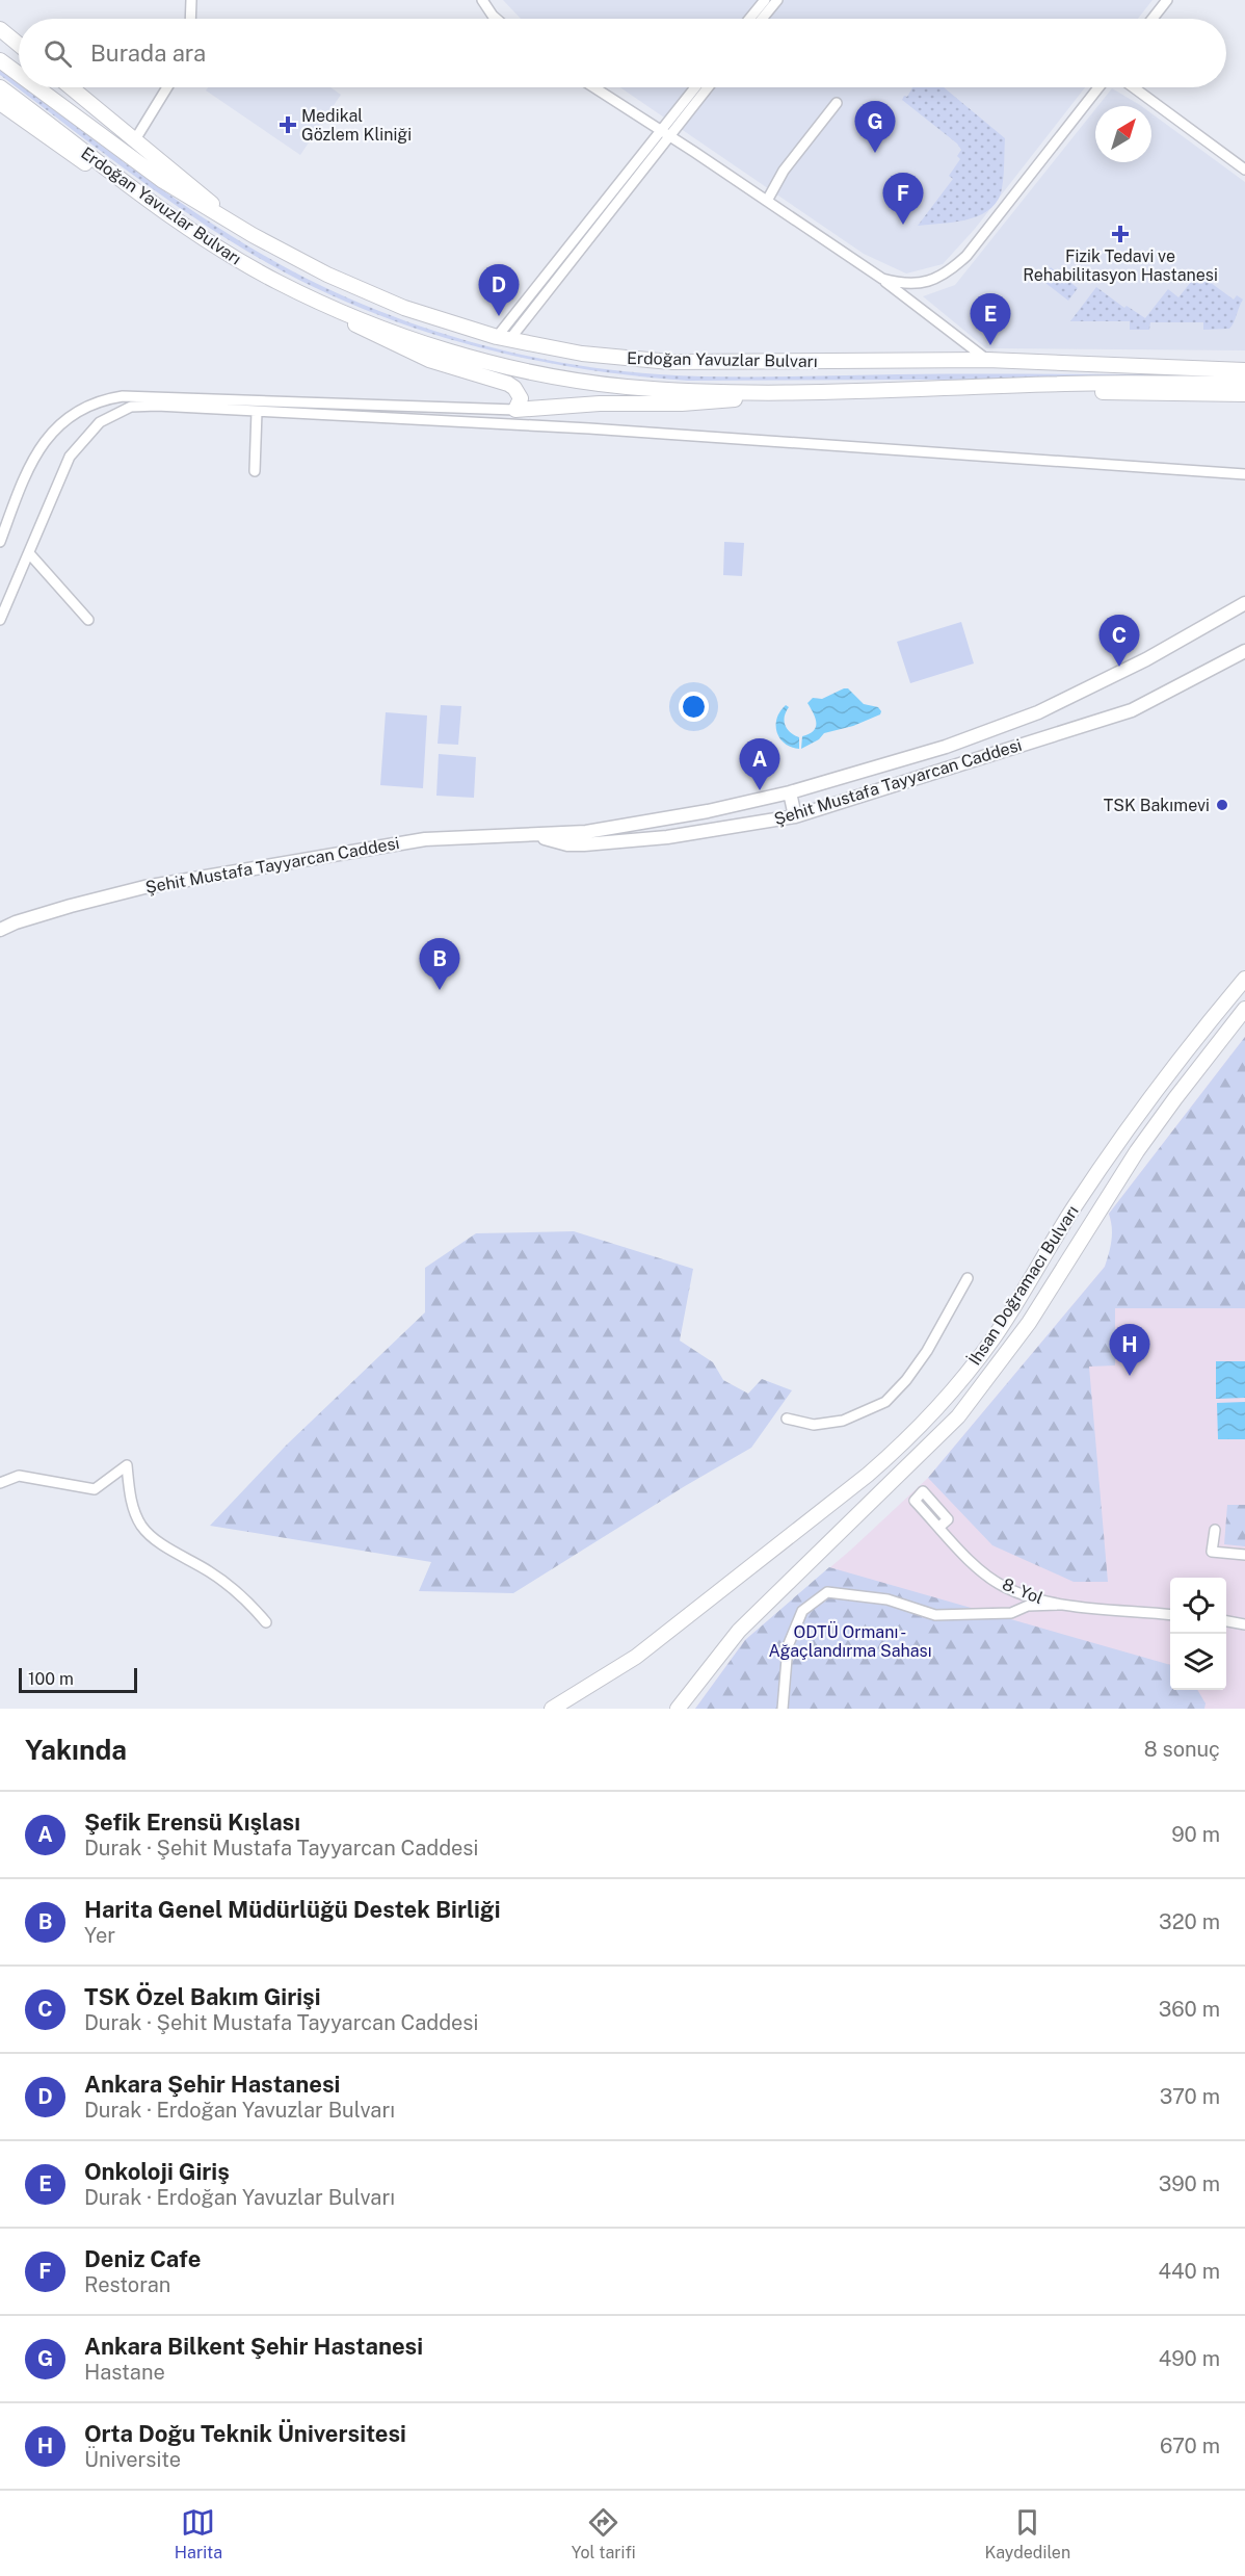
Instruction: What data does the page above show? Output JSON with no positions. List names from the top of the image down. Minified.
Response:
{"streets":{"main road":["Erdoğan Yavuzlar Bulvarı","Şehit Mustafa Tayyarcan Caddesi","İhsan Doğramacı Bulvarı"],"street":["8. Yol"]},"parks":["ODTÜ Ormanı - Ağaçlandırma Sahası"],"places":{"health":["Medikal Gözlem Kliniği","Fizik Tedavi ve Rehabilitasyon Hastanesi"],"other":["TSK Bakımevi"]},"scale_bar":"100 m","north":"top right","page":{"search":"Burada ara","pins":["G","F","D","E","C","A","B","H"],"scale":"100 m","heading":["Yakında","8 sonuç"],"list":[{"mark":"A","name":"Şefik Erensü Kışlası","note":"Durak · Şehit Mustafa Tayyarcan Caddesi","value":"90 m"},{"mark":"B","name":"Harita Genel Müdürlüğü Destek Birliği","note":"Yer","value":"320 m"},{"mark":"C","name":"TSK Özel Bakım Girişi","note":"Durak · Şehit Mustafa Tayyarcan Caddesi","value":"360 m"},{"mark":"D","name":"Ankara Şehir Hastanesi","note":"Durak · Erdoğan Yavuzlar Bulvarı","value":"370 m"},{"mark":"E","name":"Onkoloji Giriş","note":"Durak · Erdoğan Yavuzlar Bulvarı","value":"390 m"},{"mark":"F","name":"Deniz Cafe","note":"Restoran","value":"440 m"},{"mark":"G","name":"Ankara Bilkent Şehir Hastanesi","note":"Hastane","value":"490 m"},{"mark":"H","name":"Orta Doğu Teknik Üniversitesi","note":"Üniversite","value":"670 m"}],"nav":["Harita","Yol tarifi","Kaydedilen"]}}
